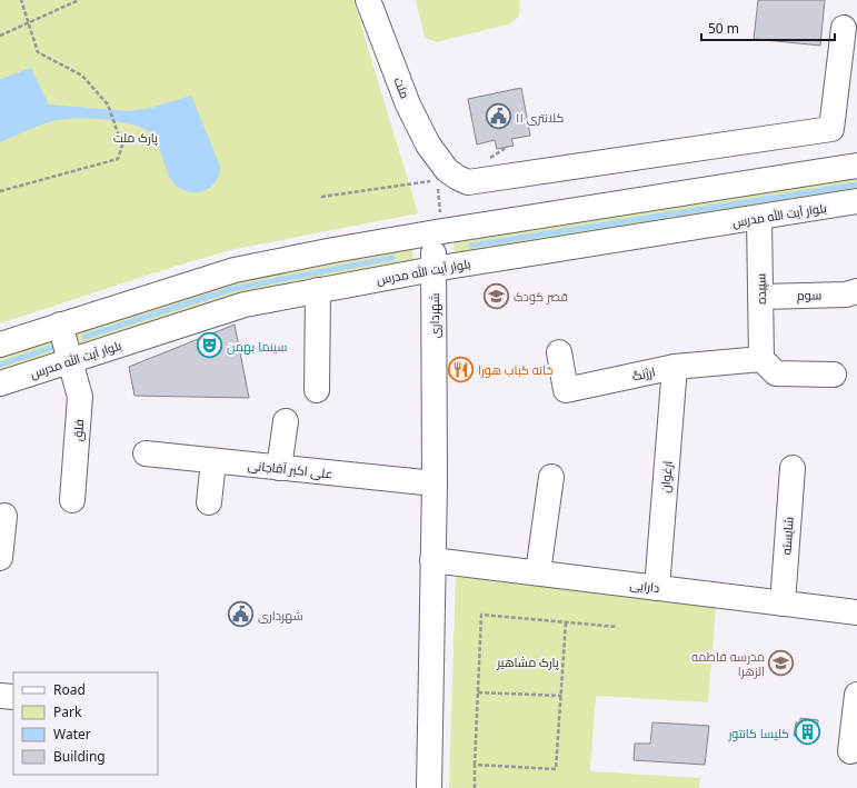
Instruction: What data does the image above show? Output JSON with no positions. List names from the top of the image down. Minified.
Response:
{"streets":{"main road":["ملت","بلوار آیت الله مدرس","سپیده","سوم","شهرداری","ارژنگ","فلق","علی اکبر آقاجانی","ارغوان","شایسته","دارایی"]},"crossings":[["بلوار آیت الله مدرس","سپیده"],["بلوار آیت الله مدرس","شهرداری"],["بلوار آیت الله مدرس","فلق"],["سپیده","سوم"],["سپیده","ارژنگ"],["شهرداری","علی اکبر آقاجانی"],["شهرداری","دارایی"],["ارژنگ","ارغوان"],["ارغوان","دارایی"],["شایسته","دارایی"]],"parks":["پارک ملت","پارک مشاهیر"],"places":{"public building":["کلانتری ۱۱","شهرداری"],"school or university":["قصر کودک","مدرسه فاطمه الزهرا"],"theatre":["سینما بهمن"],"restaurant":["خانه کباب هورا"],"building":["کلیسا کانتور"]},"legend":["Road","Park","Water","Building"],"scale_bar":"50 m"}
